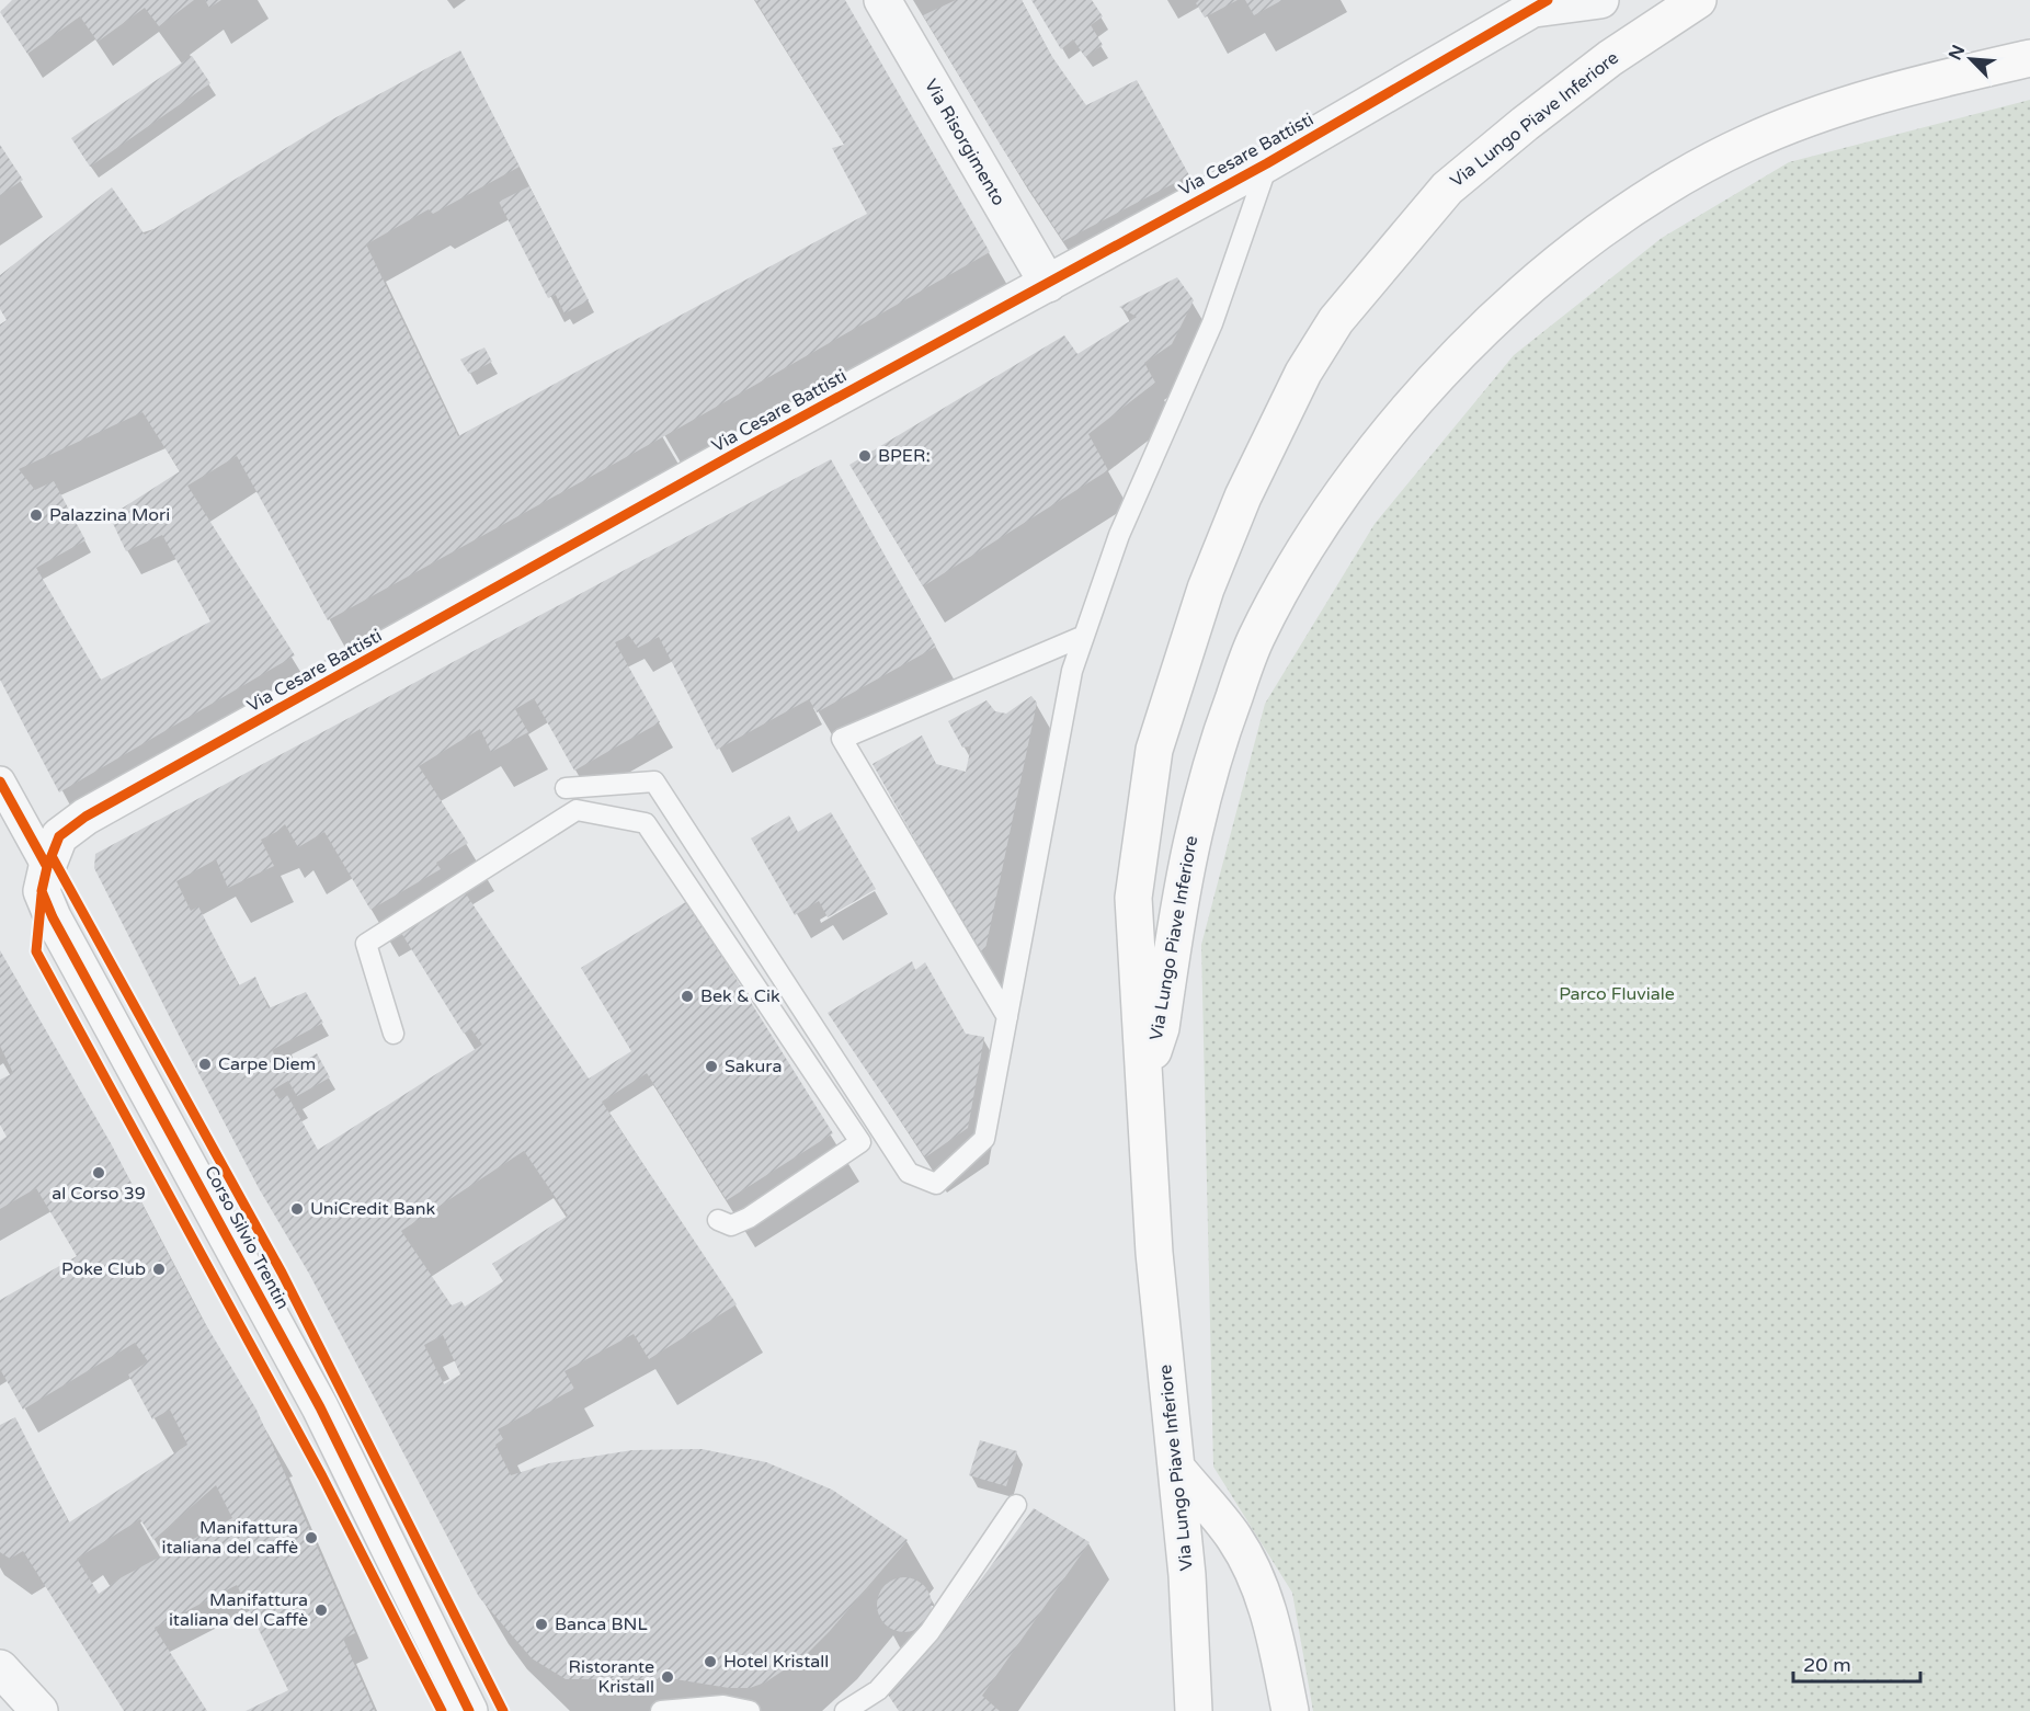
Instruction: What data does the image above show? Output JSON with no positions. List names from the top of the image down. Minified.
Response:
{"streets":{"main road":["Via Lungo Piave Inferiore"],"street":["Via Risorgimento","Via Cesare Battisti","Corso Silvio Trentin"]},"crossings":[["Via Risorgimento","Via Cesare Battisti"],["Via Cesare Battisti","Corso Silvio Trentin"]],"parks":["Parco Fluviale"],"places":["BPER:","Palazzina Mori","Bek & Cik","Carpe Diem","Sakura","al Corso 39","UniCredit Bank","Poke Club","Manifattura italiana del caffè","Manifattura italiana del Caffè","Banca BNL","Hotel Kristall","Ristorante Kristall"],"scale_bar":"20 m","north":"top left"}
